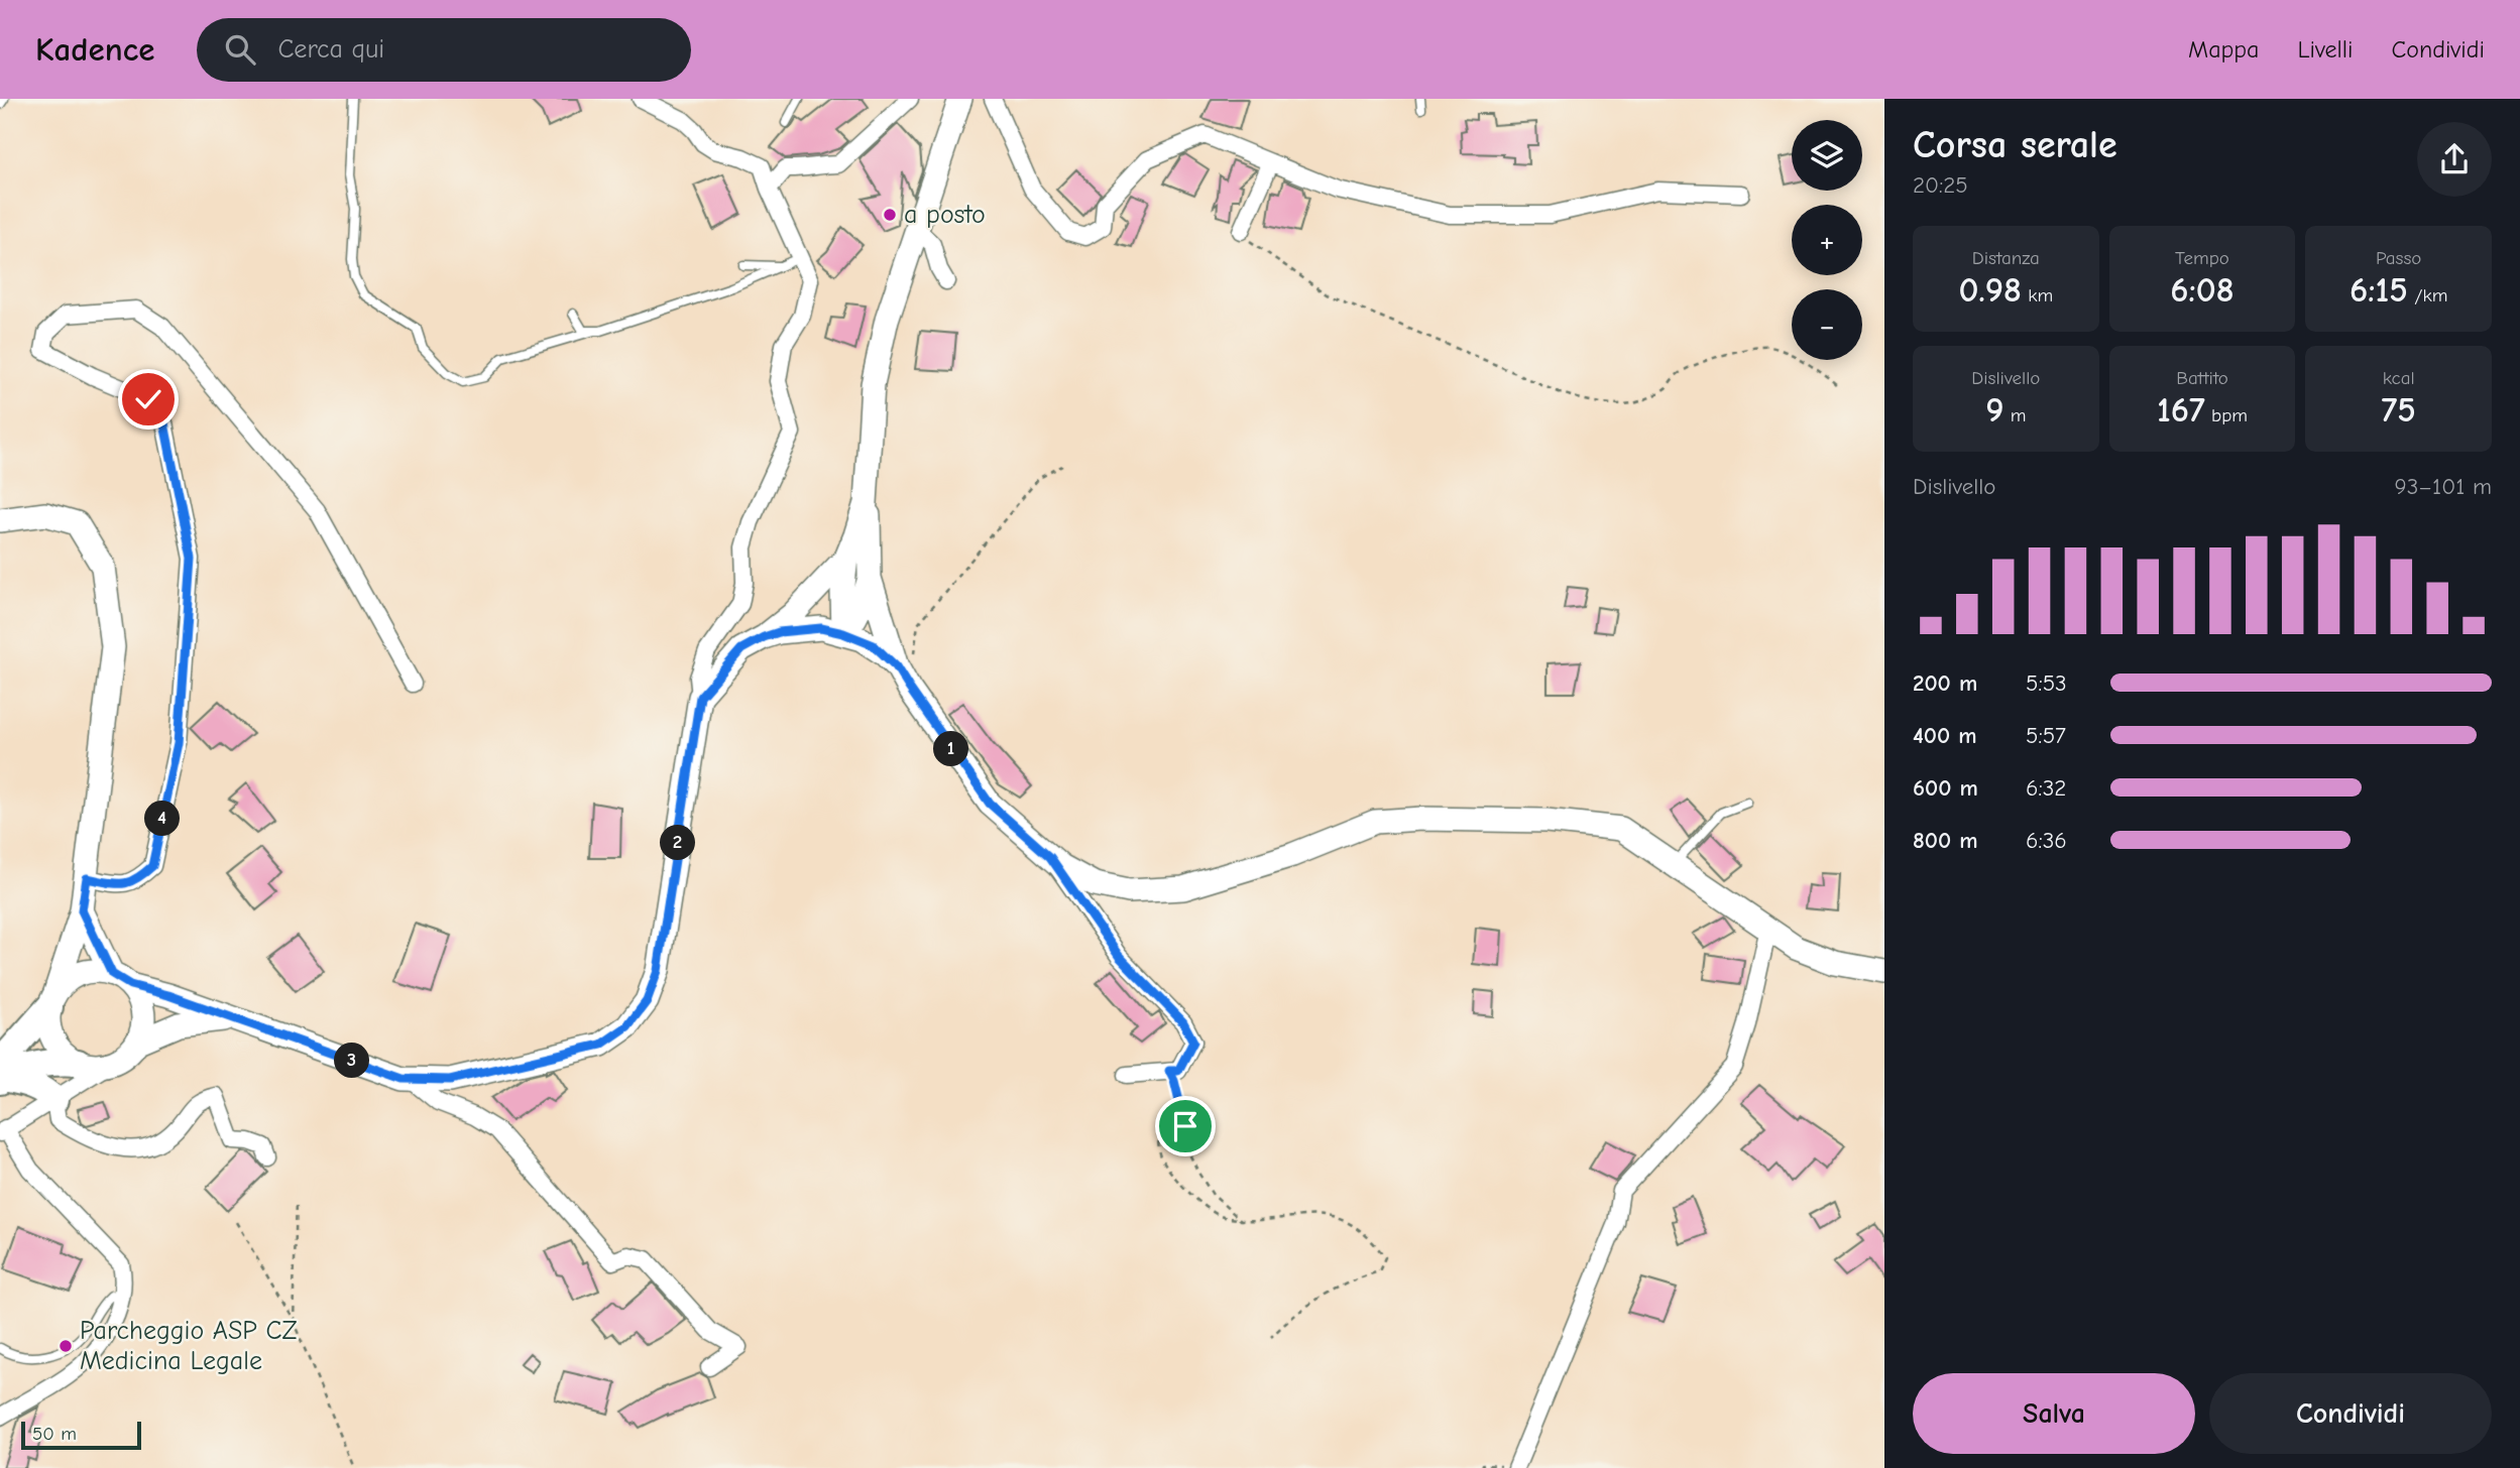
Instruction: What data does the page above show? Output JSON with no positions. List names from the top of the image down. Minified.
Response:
{"places":["a posto","Parcheggio ASP CZ Medicina Legale"],"scale_bar":"50 m","page":{"header":"Kadence","search":"Cerca qui","nav":["Mappa","Livelli","Condividi"],"heading":["Corsa serale","20:25"],"map_buttons":["+","−"],"stats":[["Distanza","0.98 km"],["Tempo","6:08"],["Passo","6:15 /km"],["Dislivello","9 m"],["Battito","167 bpm"],["kcal","75"]],"chart":["Dislivello","93–101 m"],"list":[{"name":"200 m","note":"5:53"},{"name":"400 m","note":"5:57"},{"name":"600 m","note":"6:32"},{"name":"800 m","note":"6:36"}],"pins":["1","4","2","3"],"buttons":["Salva","Condividi"],"scale":"50 m"}}
